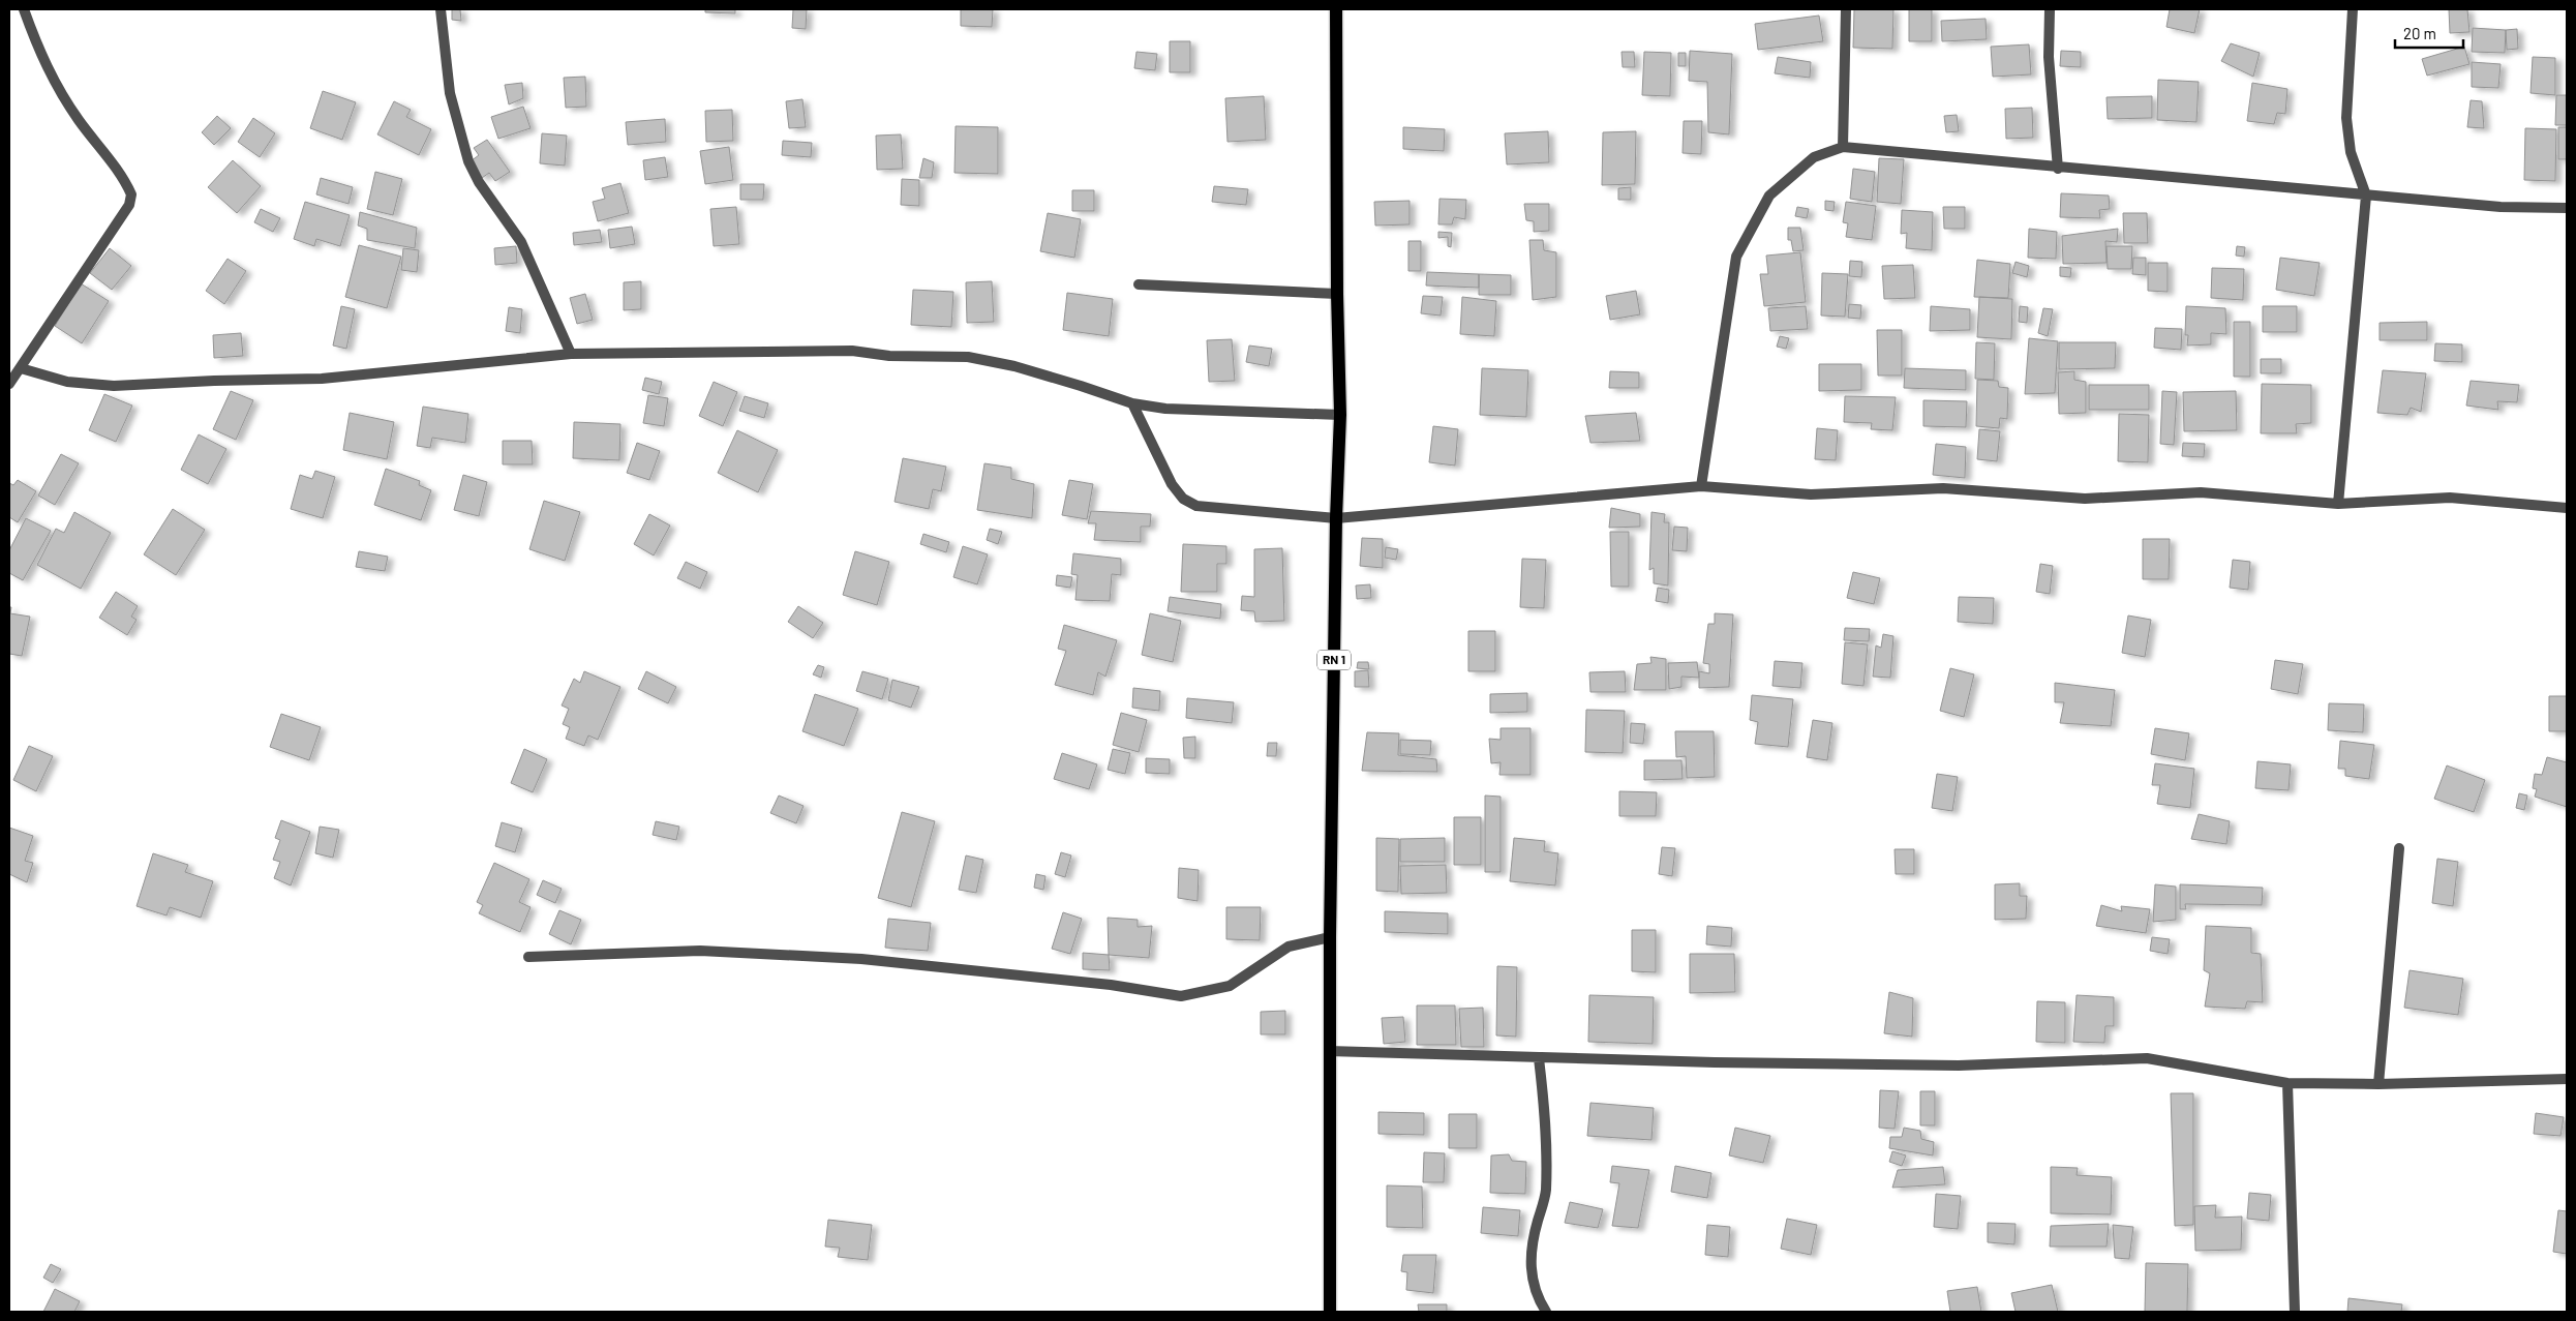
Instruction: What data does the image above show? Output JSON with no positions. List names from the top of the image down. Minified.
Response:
{"streets":{"main road":["RN 1"]},"scale_bar":"20 m"}
